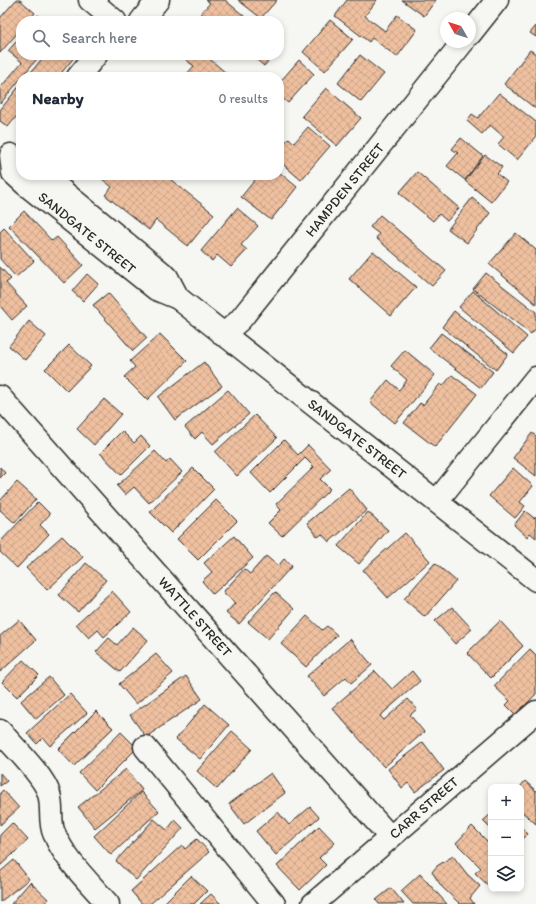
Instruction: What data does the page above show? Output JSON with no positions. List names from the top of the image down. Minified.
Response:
{"streets":{"street":["HAMPDEN STREET","SANDGATE STREET","WATTLE STREET","CARR STREET"]},"crossings":[["HAMPDEN STREET","SANDGATE STREET"],["WATTLE STREET","CARR STREET"]],"north":"top left","page":{"search":"Search here","heading":["Nearby","0 results"],"map_buttons":["+","−"]}}
